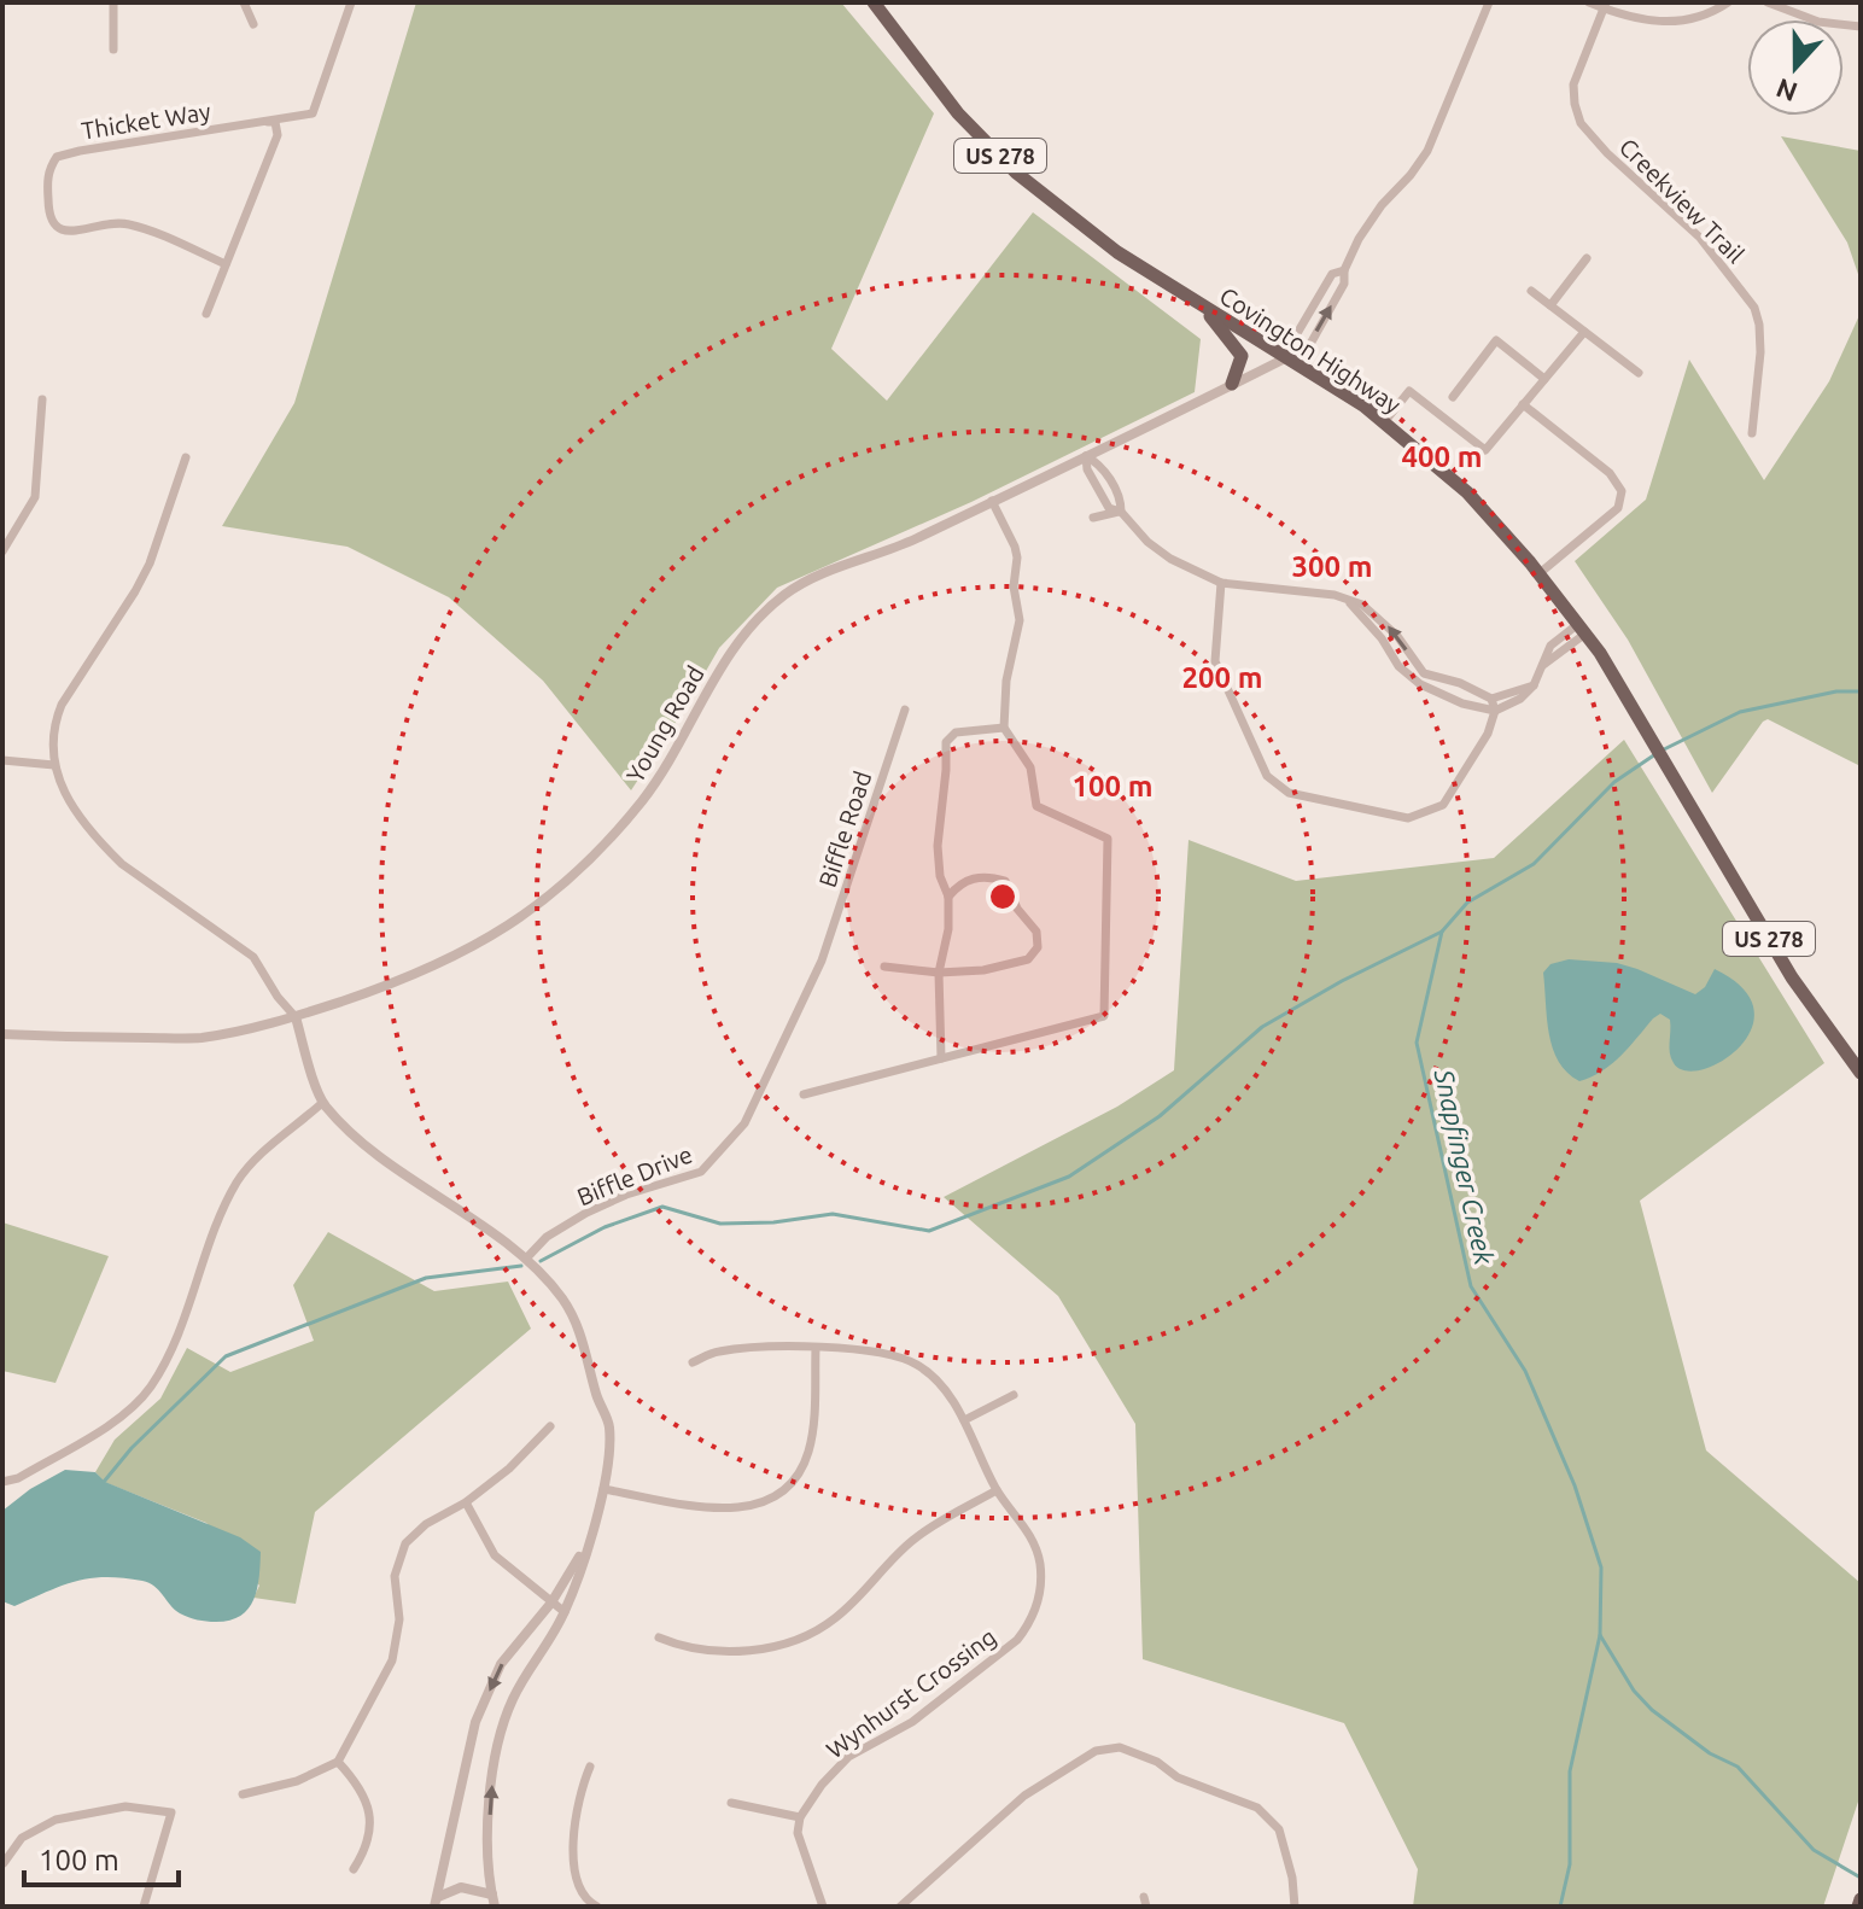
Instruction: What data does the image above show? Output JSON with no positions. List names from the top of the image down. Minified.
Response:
{"streets":{"main road":["US 278","Covington Highway"],"street":["Thicket Way","Creekview Trail","Young Road","Biffle Road","Biffle Drive","Wynhurst Crossing"]},"crossings":[["Covington Highway","Young Road"],["Biffle Road","Biffle Drive"]],"water":["Snapfinger Creek"],"scale_bar":"100 m","north":"bottom","rings":["400 m","300 m","200 m","100 m"]}
